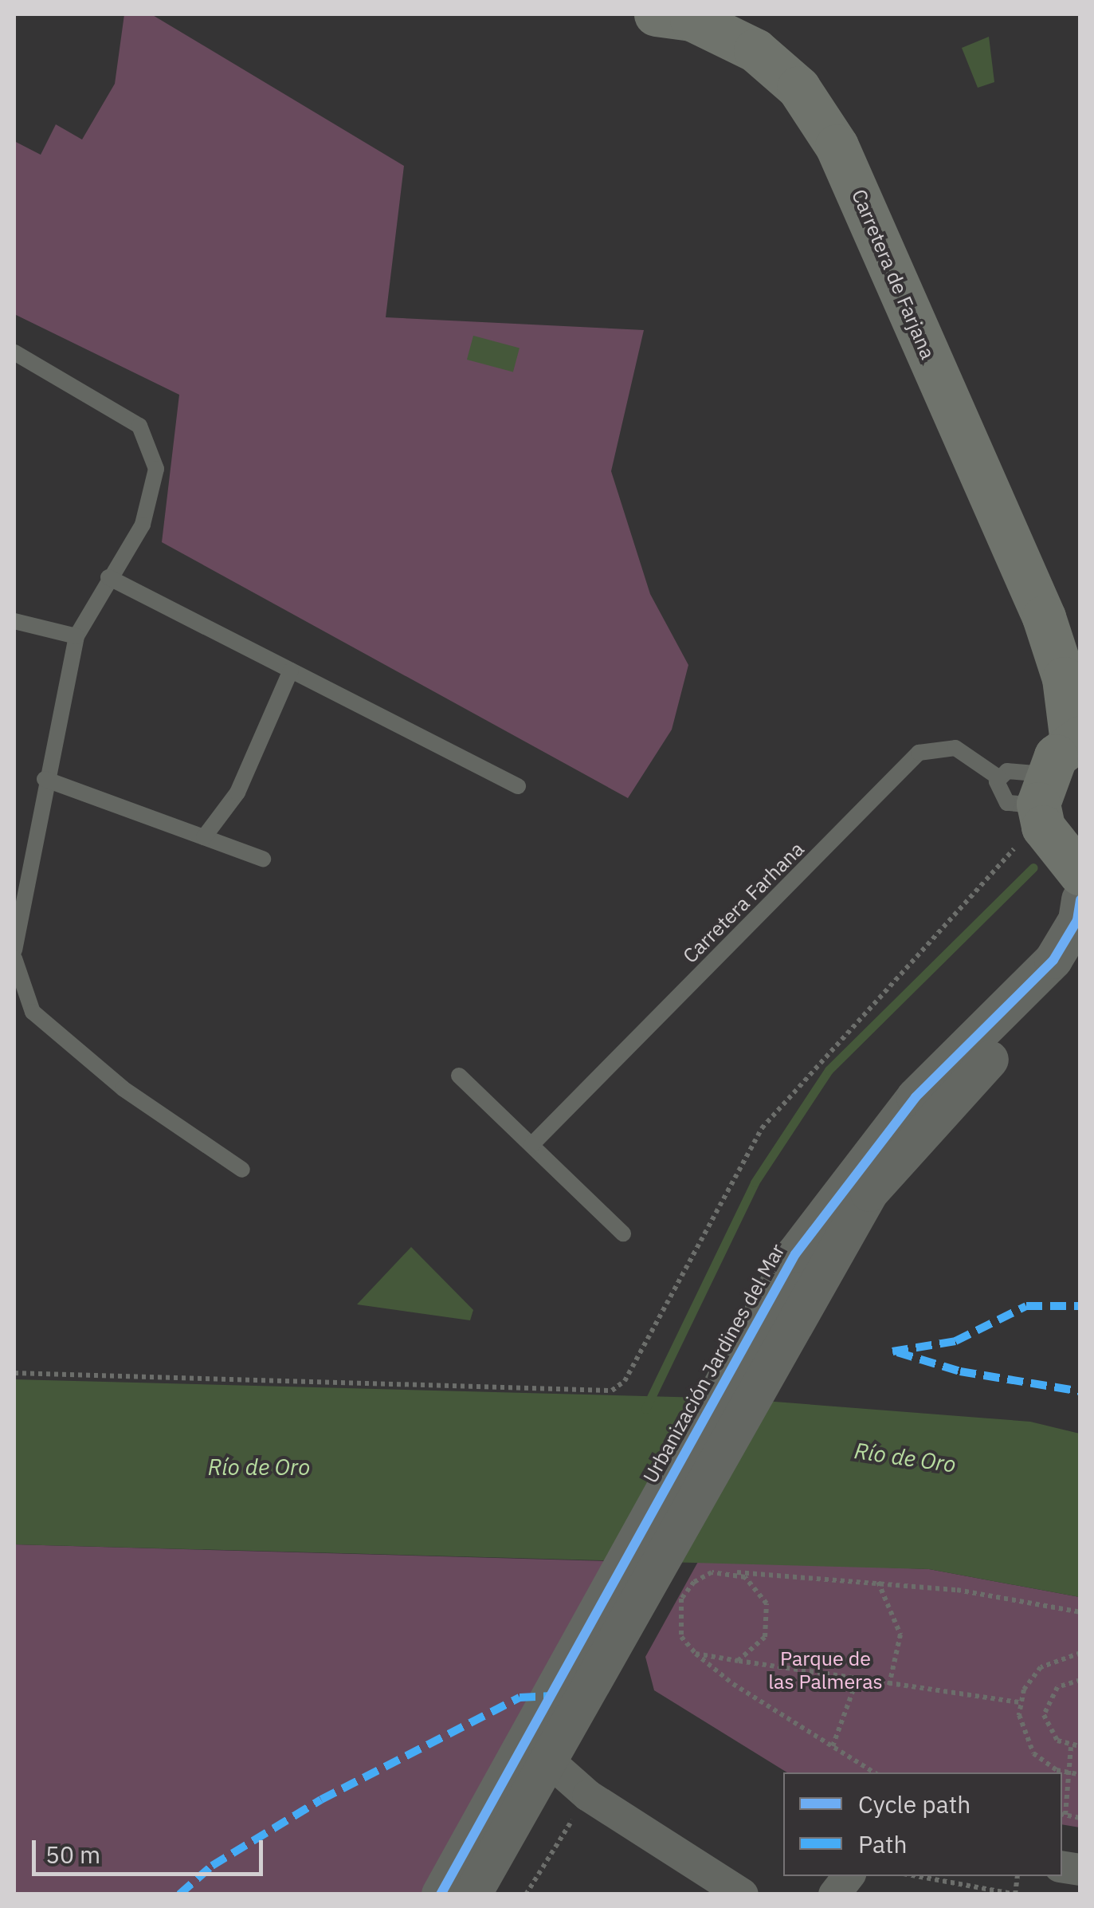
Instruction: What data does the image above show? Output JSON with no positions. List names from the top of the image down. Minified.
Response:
{"streets":{"main road":["Carretera de Farjana"],"street":["Urbanización Jardines del Mar"],"lane":["Carretera Farhana"]},"water":["Río de Oro"],"parks":["Parque de las Palmeras"],"legend":["Cycle path","Path"],"scale_bar":"50 m"}
